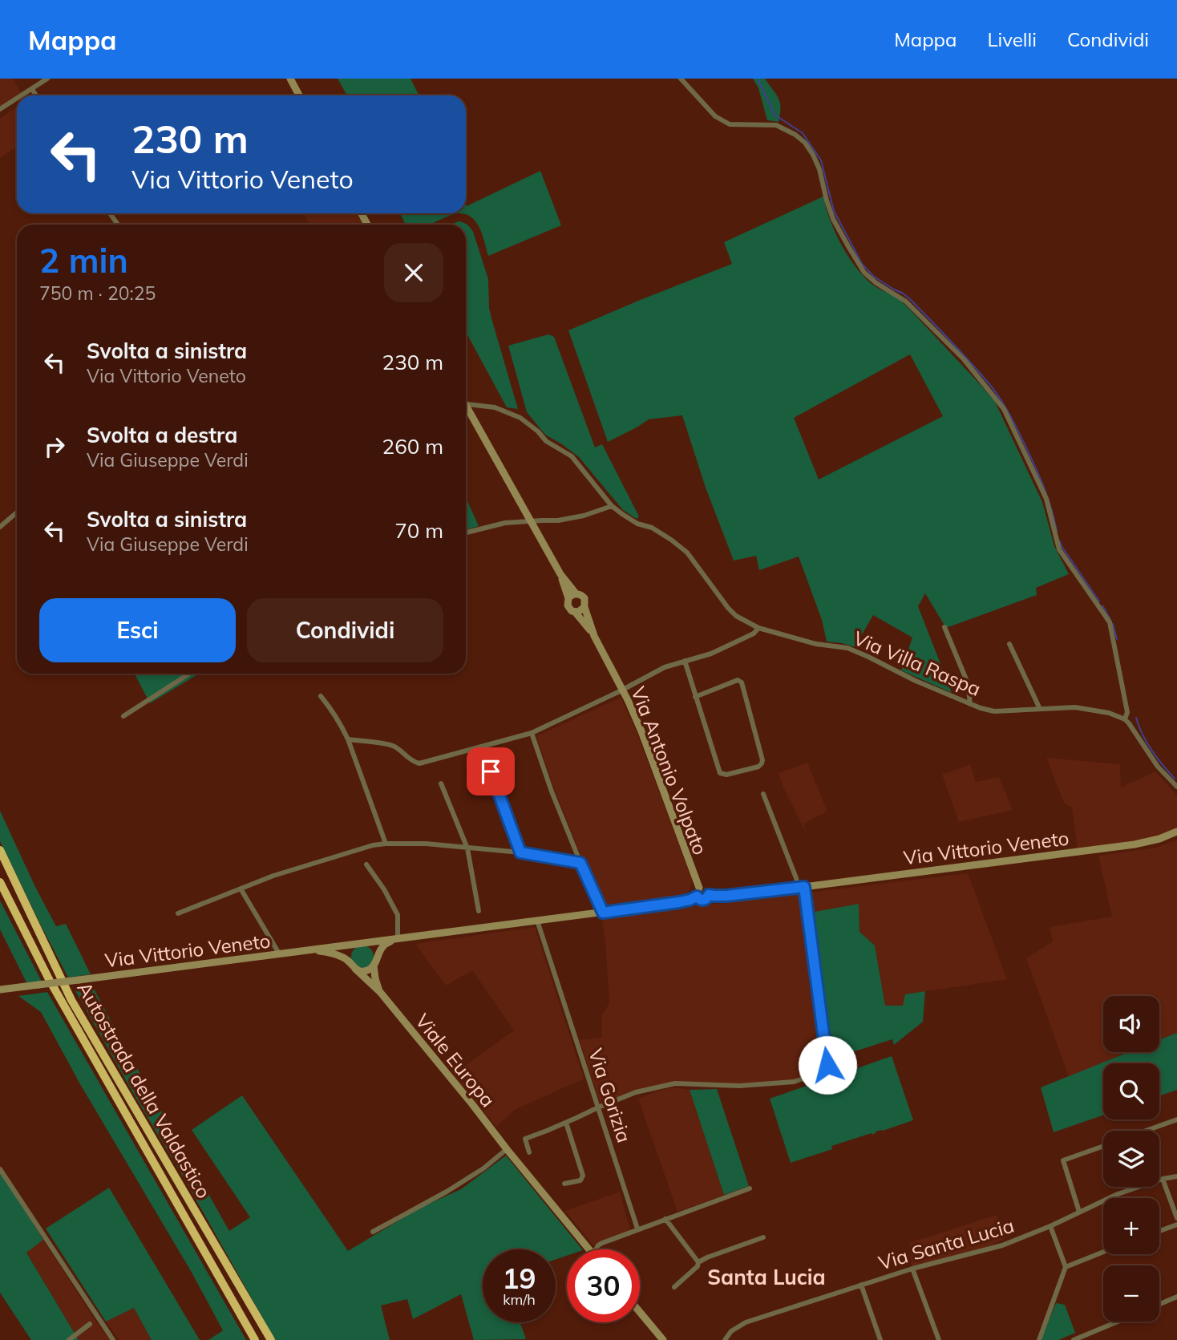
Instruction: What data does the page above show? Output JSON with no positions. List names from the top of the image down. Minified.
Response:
{"streets":{"highway":["Autostrada della Valdastico"],"street":["Via Villa Raspa","Via Antonio Volpato","Via Vittorio Veneto","Viale Europa","Via Gorizia","Via Santa Lucia"]},"crossings":[["Via Antonio Volpato","Via Vittorio Veneto"],["Via Vittorio Veneto","Viale Europa"],["Via Vittorio Veneto","Via Gorizia"]],"districts":["Santa Lucia"],"page":{"header":"Mappa","nav":["Mappa","Livelli","Condividi"],"turn":["230 m","Via Vittorio Veneto"],"heading":["2 min","750 m · 20:25"],"list":[{"name":"Svolta a sinistra","note":"Via Vittorio Veneto","value":"230 m"},{"name":"Svolta a destra","note":"Via Giuseppe Verdi","value":"260 m"},{"name":"Svolta a sinistra","note":"Via Giuseppe Verdi","value":"70 m"}],"buttons":["Esci","Condividi"],"map_buttons":["+","−"],"speed":"19 km/h","limit":"30"}}
